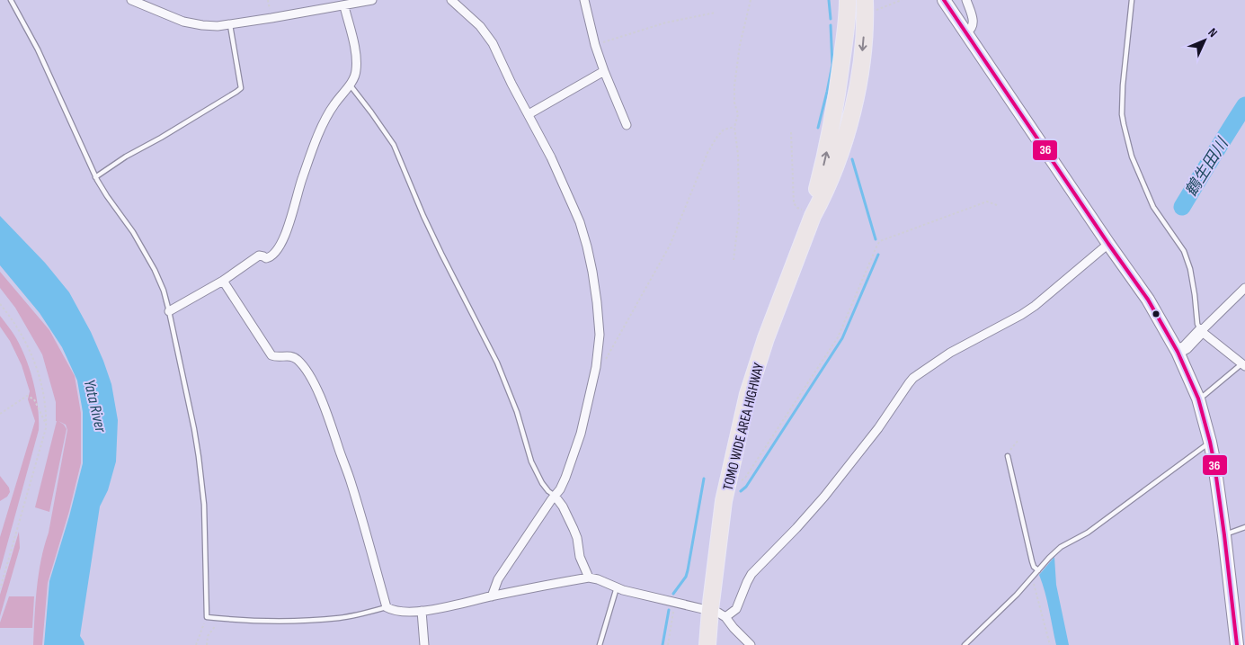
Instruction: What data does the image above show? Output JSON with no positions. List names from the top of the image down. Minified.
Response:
{"streets":{"highway":["TOMO WIDE AREA HIGHWAY"]},"water":["鶴生田川","Yata River"],"lines":["transit line 36"],"north":"top right"}
